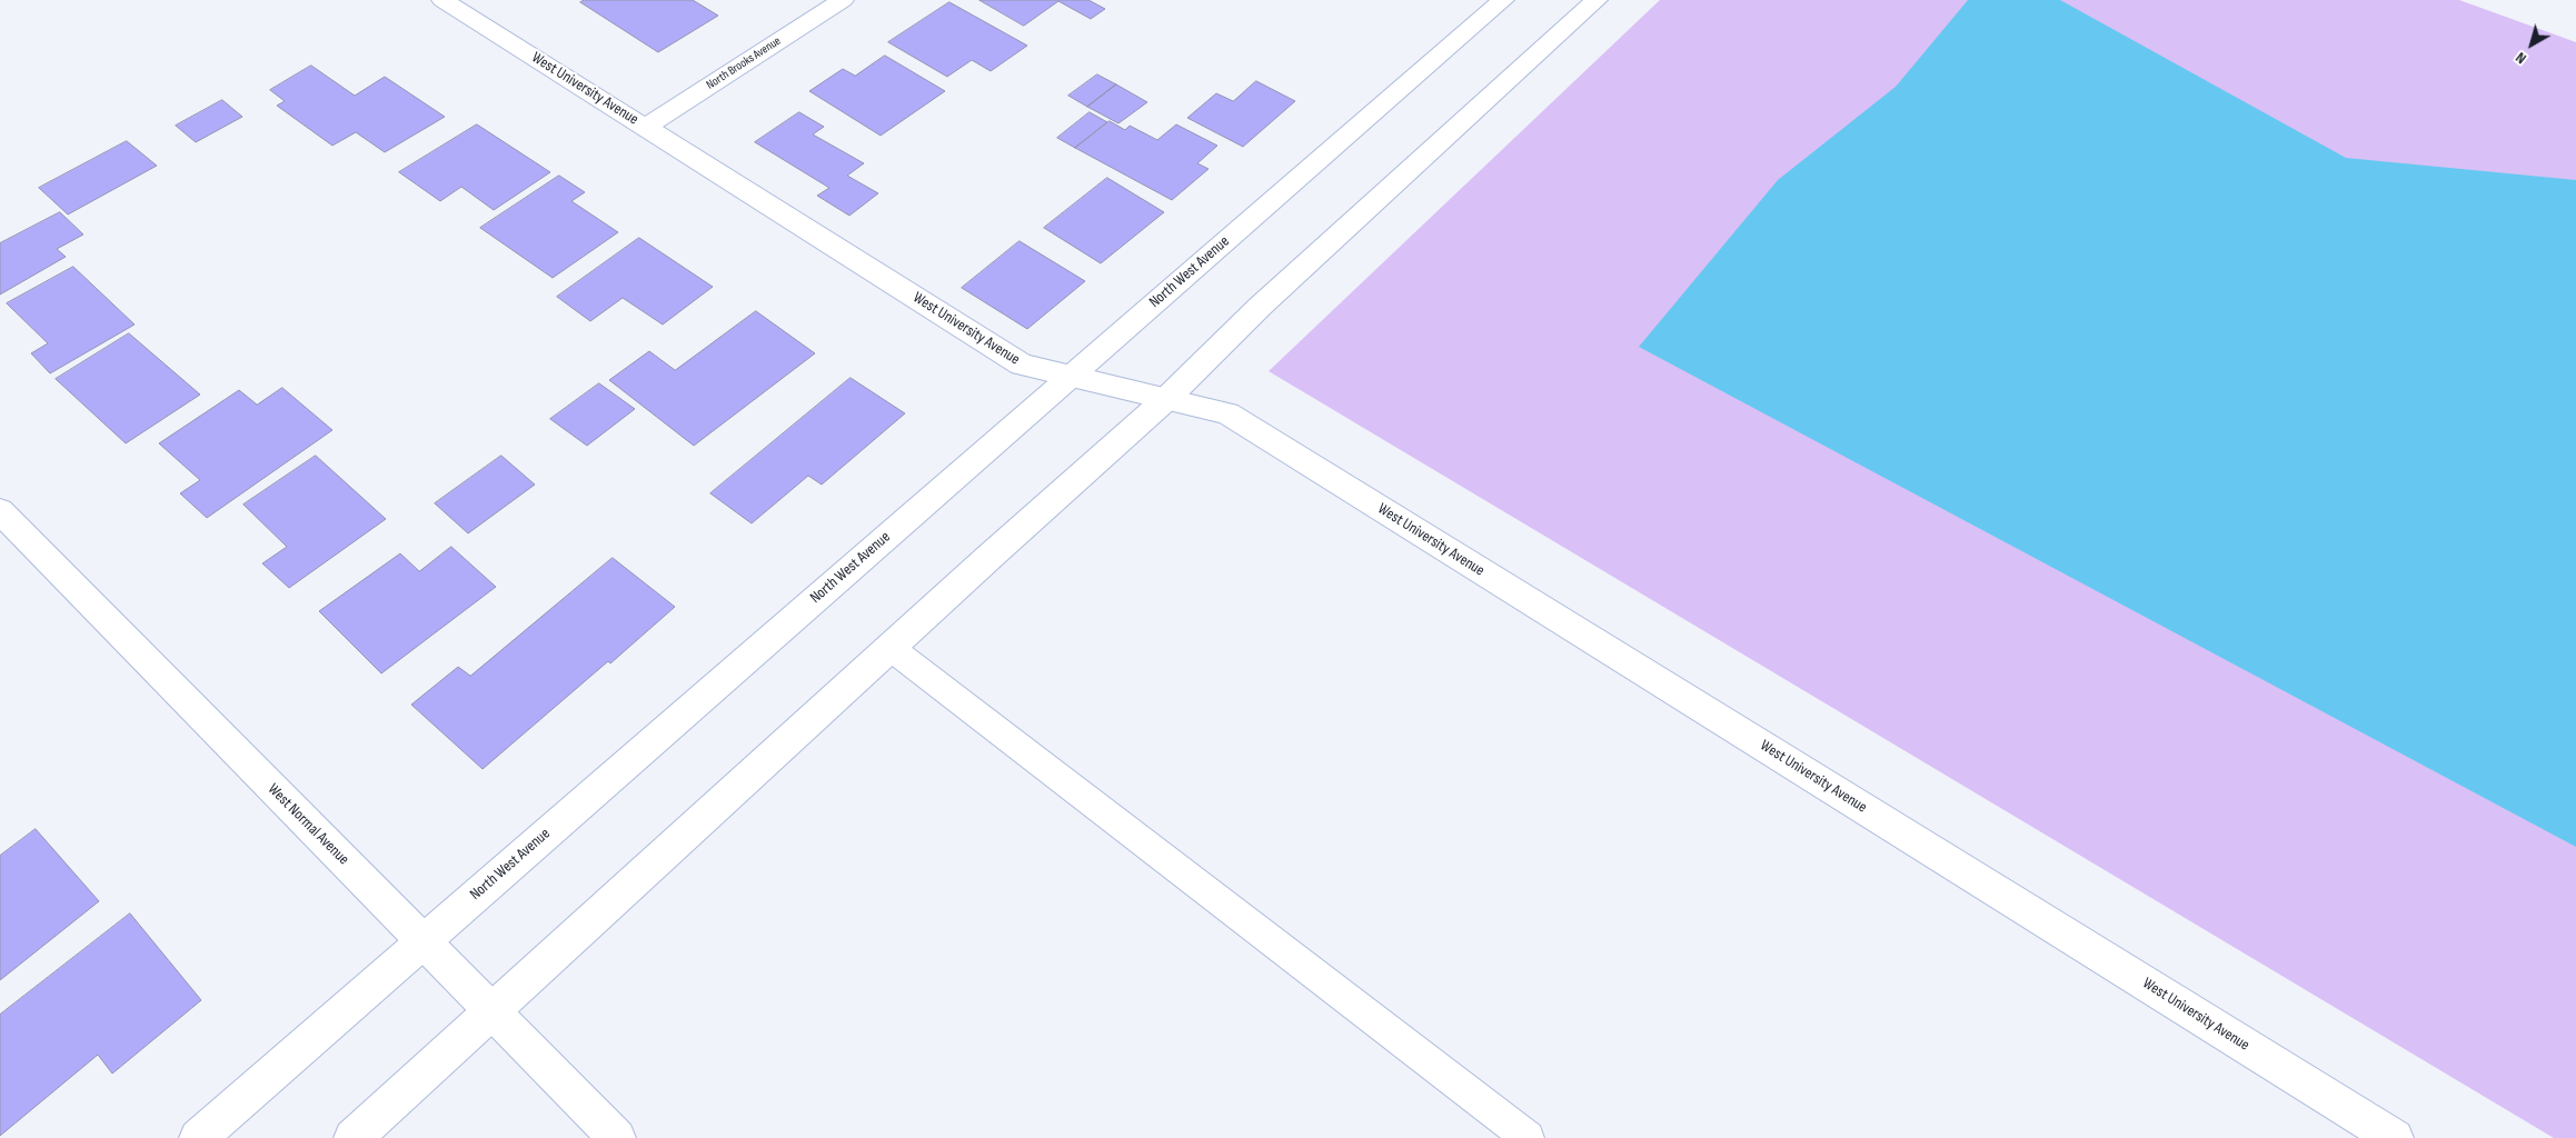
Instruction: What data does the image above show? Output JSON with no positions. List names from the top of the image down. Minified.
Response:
{"streets":{"street":["North Brooks Avenue","West University Avenue","North West Avenue","West Normal Avenue"]},"crossings":[["North Brooks Avenue","West University Avenue"],["West University Avenue","North West Avenue"],["North West Avenue","West Normal Avenue"]],"north":"bottom left"}
